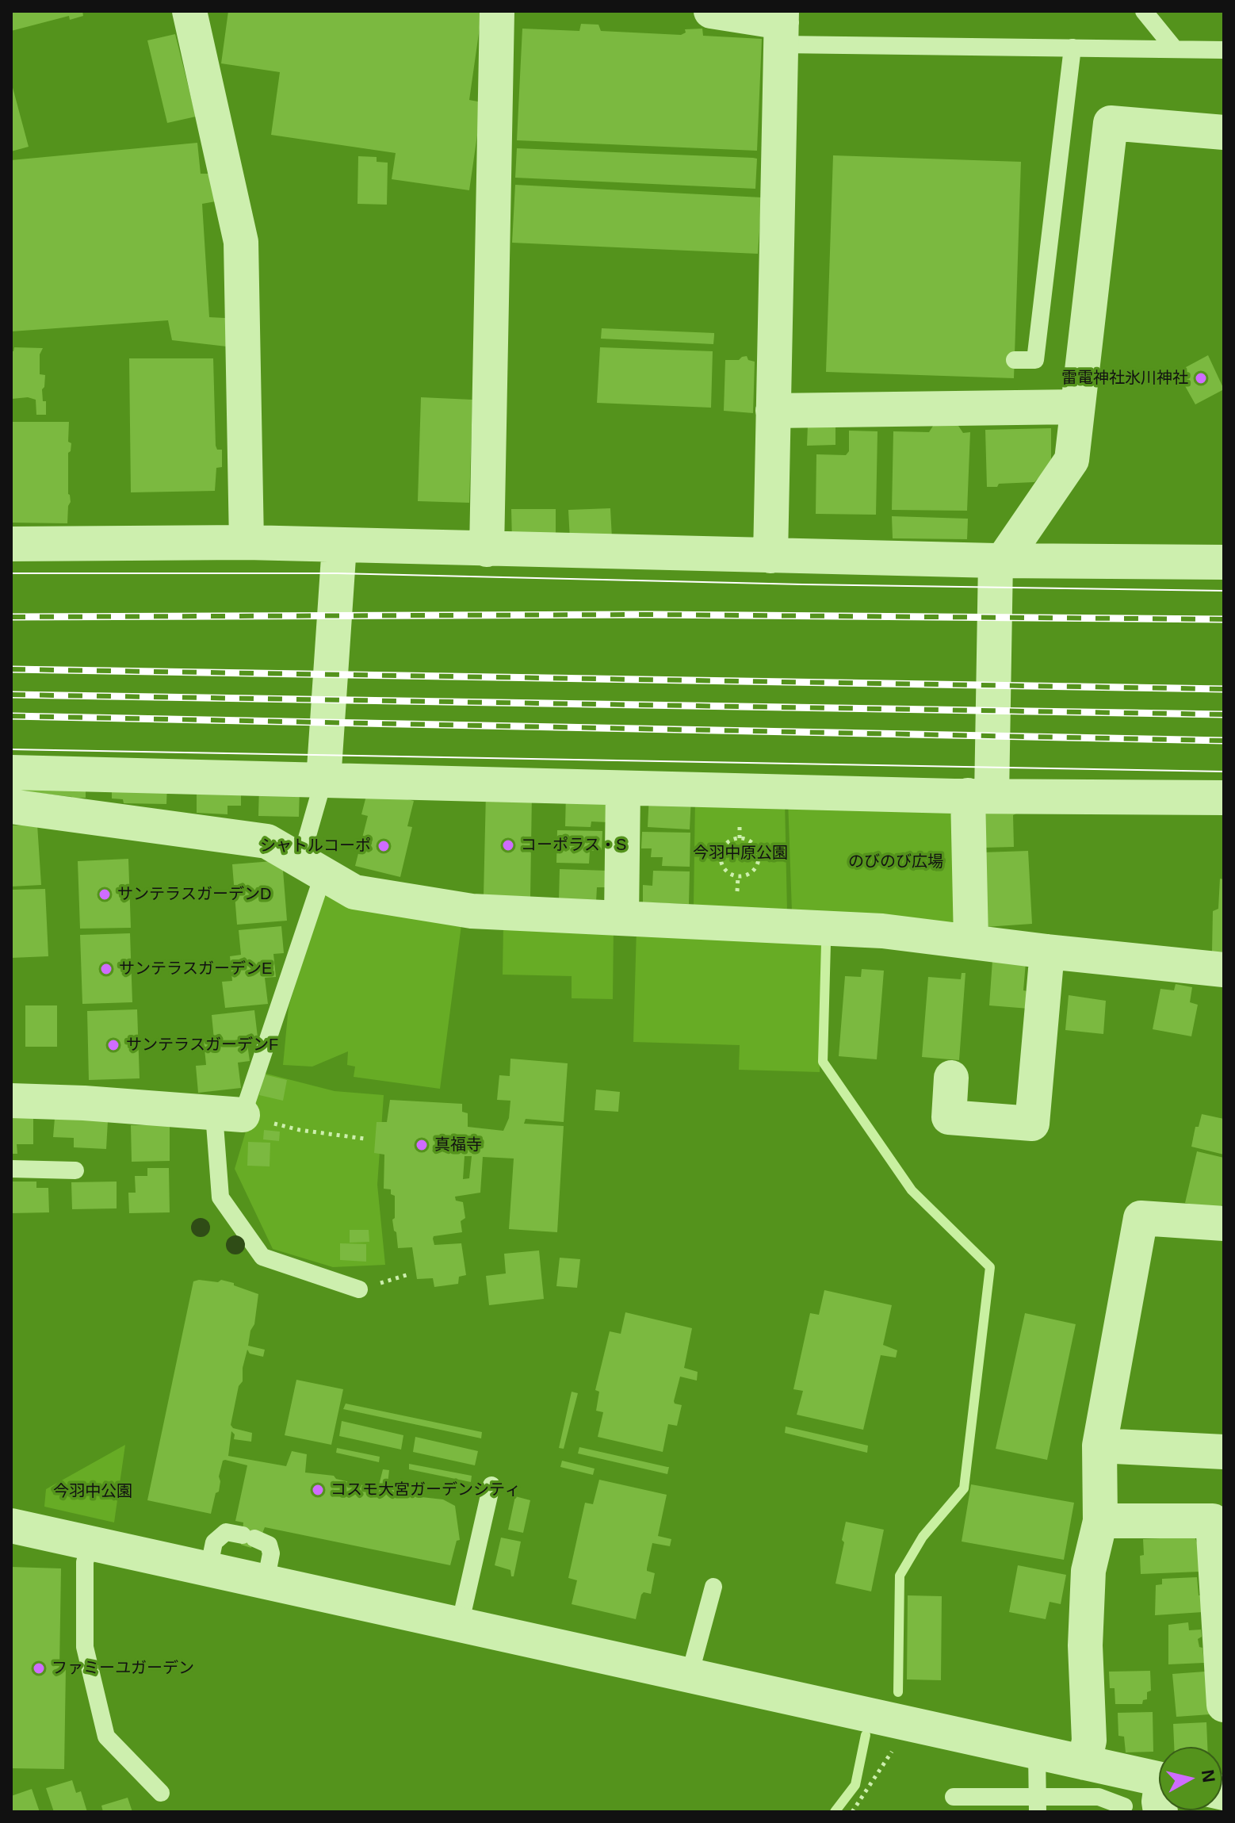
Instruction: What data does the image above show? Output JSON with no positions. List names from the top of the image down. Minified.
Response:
{"parks":["今羽中原公園","のびのび広場","今羽中公園"],"places":["雷電神社氷川神社","コーポラス・S","シャトルコーポ","サンテラスガーデンD","サンテラスガーデンE","サンテラスガーデンF","真福寺","コスモ大宮ガーデンシティ","ファミーユガーデン"],"north":"right"}
